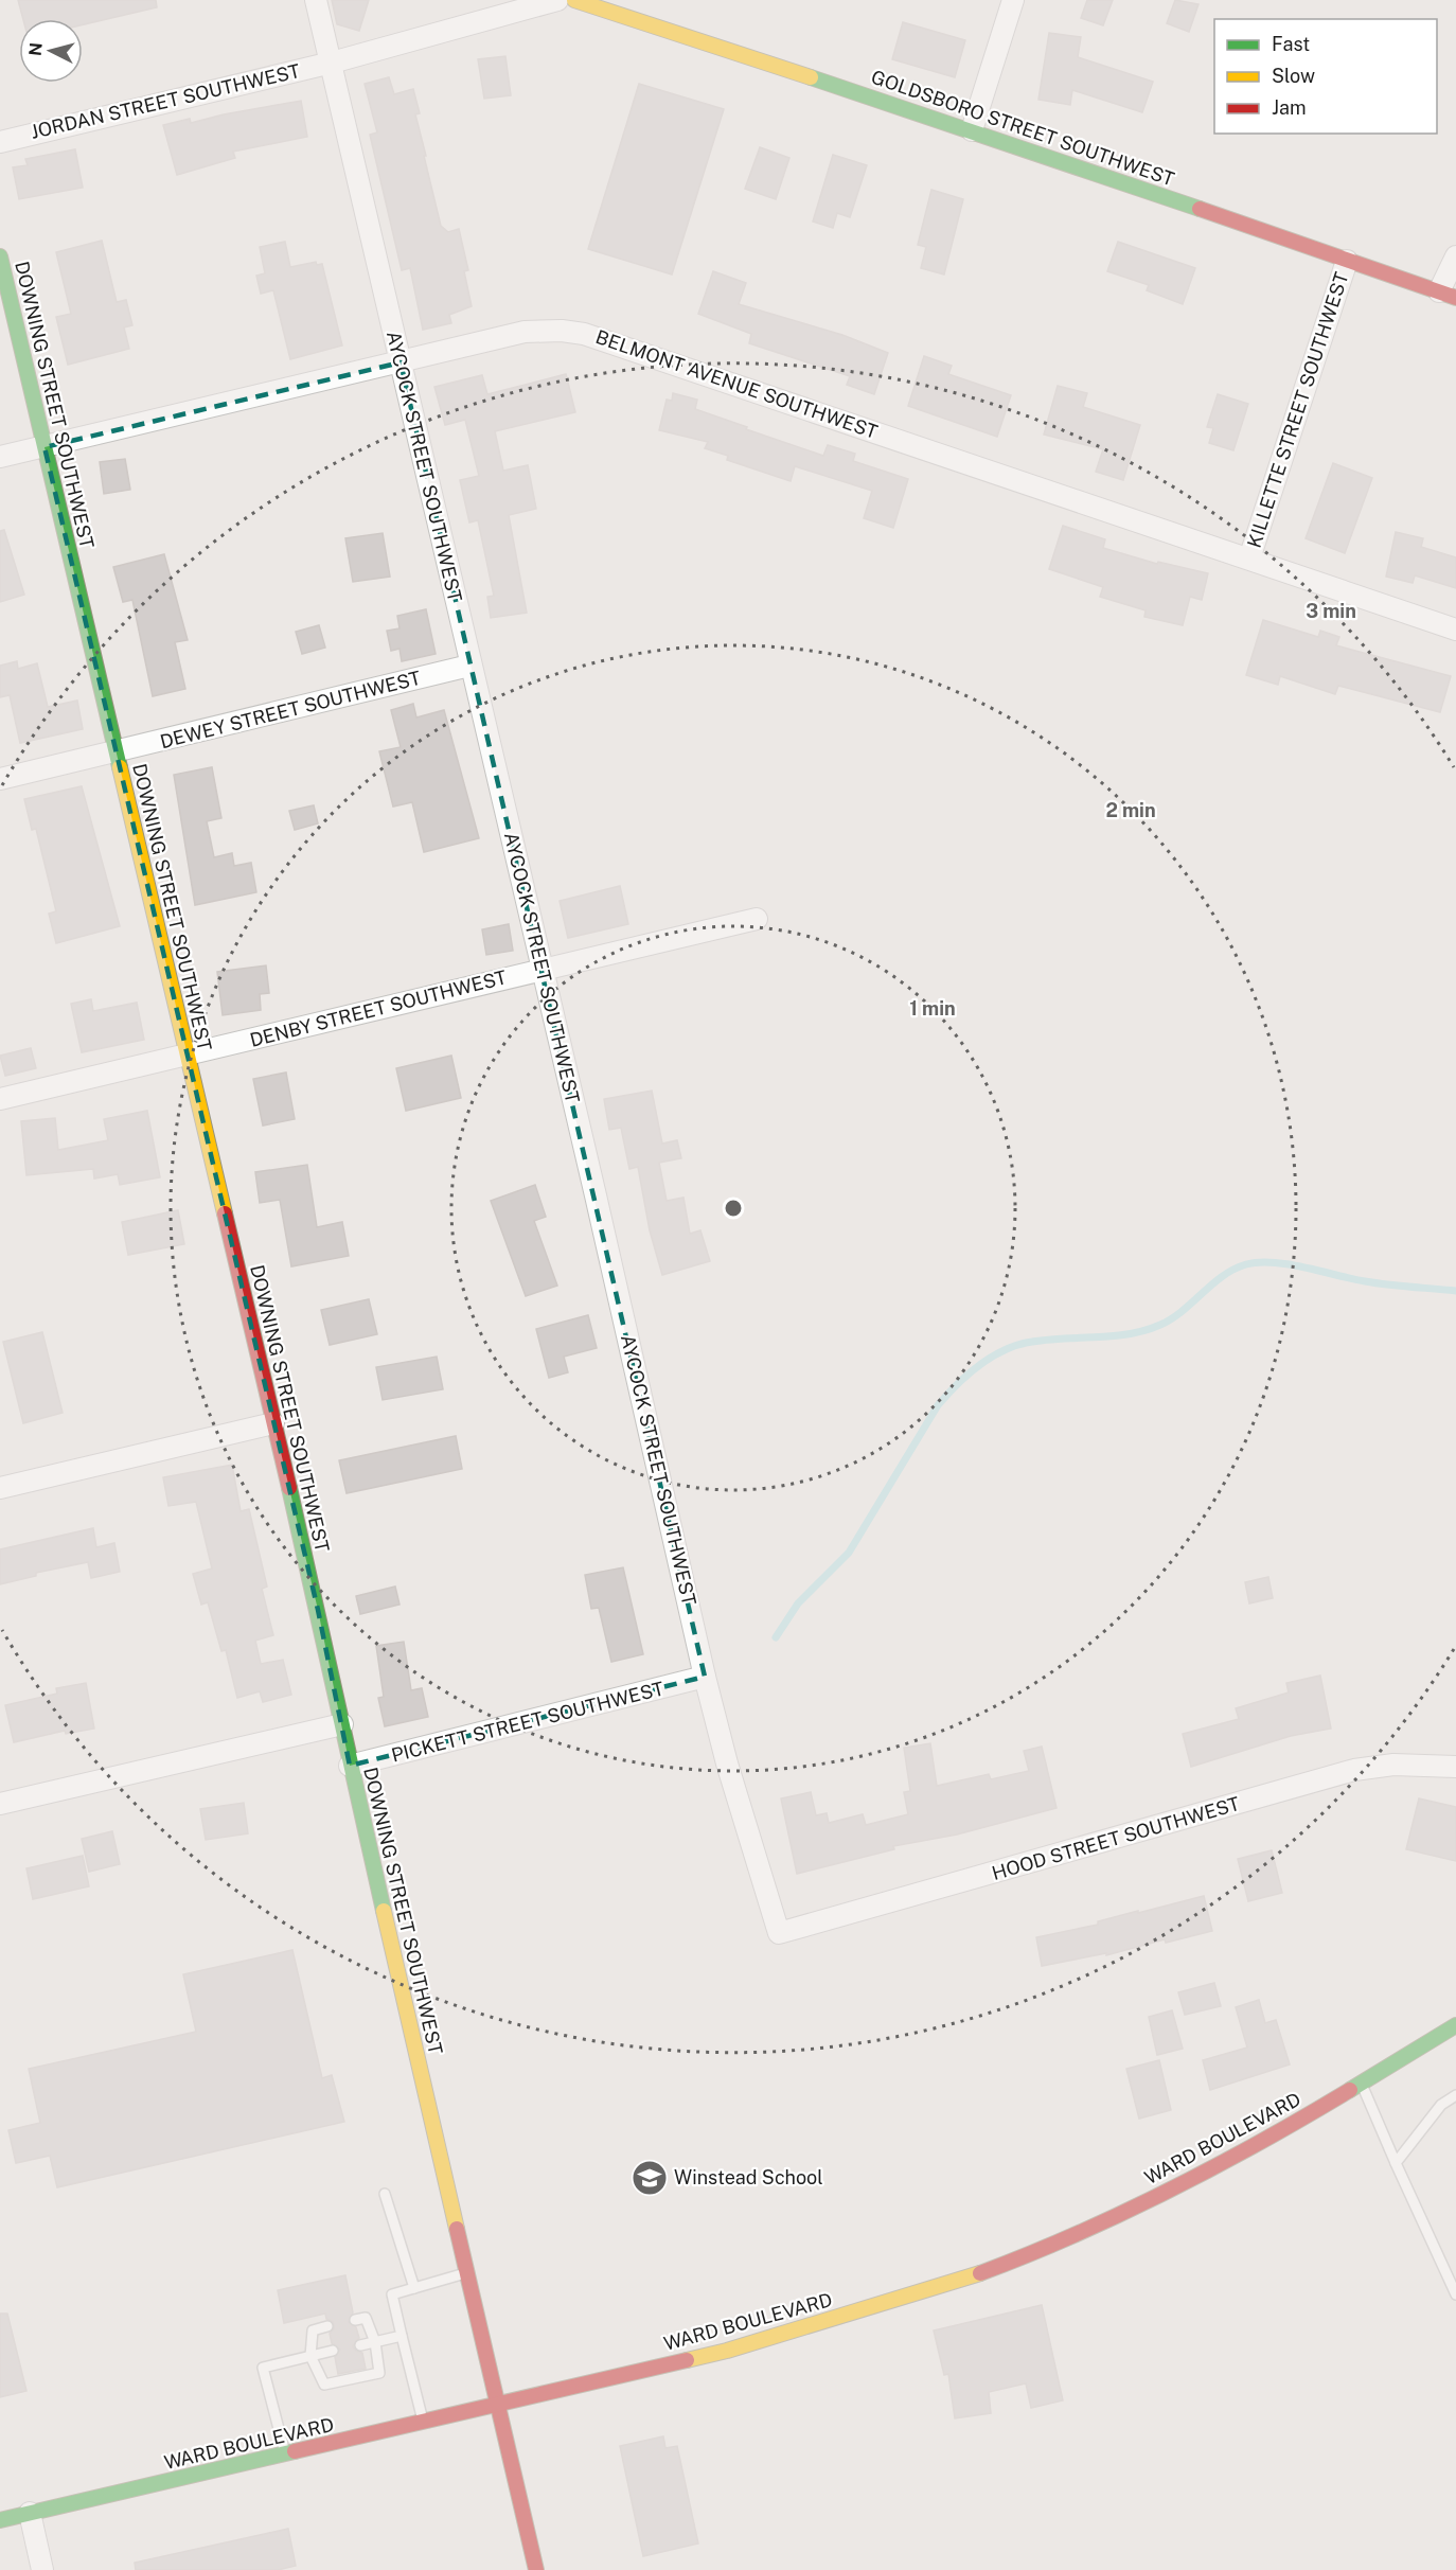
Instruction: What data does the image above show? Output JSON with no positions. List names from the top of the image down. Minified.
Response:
{"streets":{"street":["JORDAN STREET SOUTHWEST","GOLDSBORO STREET SOUTHWEST","BELMONT AVENUE SOUTHWEST","DOWNING STREET SOUTHWEST","KILLETTE STREET SOUTHWEST","AYCOCK STREET SOUTHWEST","DEWEY STREET SOUTHWEST","DENBY STREET SOUTHWEST","PICKETT STREET SOUTHWEST","HOOD STREET SOUTHWEST","WARD BOULEVARD"]},"crossings":[["JORDAN STREET SOUTHWEST","AYCOCK STREET SOUTHWEST"],["GOLDSBORO STREET SOUTHWEST","KILLETTE STREET SOUTHWEST"],["BELMONT AVENUE SOUTHWEST","DOWNING STREET SOUTHWEST"],["BELMONT AVENUE SOUTHWEST","KILLETTE STREET SOUTHWEST"],["BELMONT AVENUE SOUTHWEST","AYCOCK STREET SOUTHWEST"],["DOWNING STREET SOUTHWEST","DEWEY STREET SOUTHWEST"],["DOWNING STREET SOUTHWEST","DENBY STREET SOUTHWEST"],["DOWNING STREET SOUTHWEST","PICKETT STREET SOUTHWEST"],["DOWNING STREET SOUTHWEST","WARD BOULEVARD"],["AYCOCK STREET SOUTHWEST","DEWEY STREET SOUTHWEST"],["AYCOCK STREET SOUTHWEST","DENBY STREET SOUTHWEST"],["AYCOCK STREET SOUTHWEST","PICKETT STREET SOUTHWEST"],["AYCOCK STREET SOUTHWEST","HOOD STREET SOUTHWEST"]],"places":{"school or university":["Winstead School"]},"legend":["Fast","Slow","Jam"],"north":"left","rings":["3 min","2 min","1 min"]}
